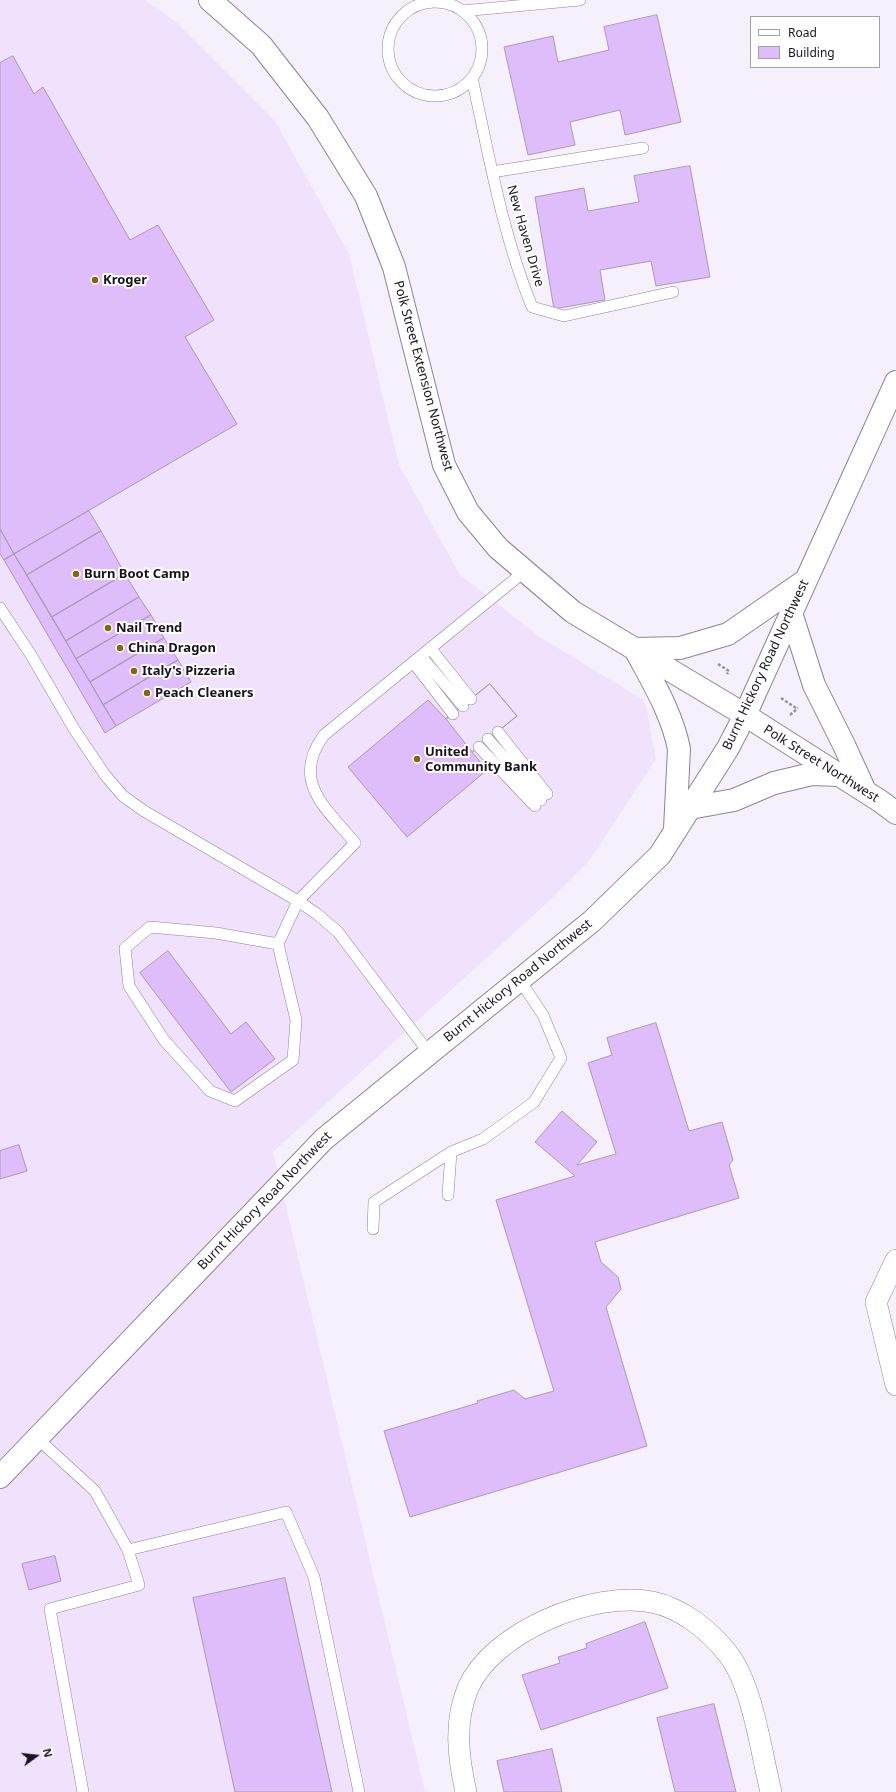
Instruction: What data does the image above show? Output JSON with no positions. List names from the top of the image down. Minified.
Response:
{"streets":{"street":["Polk Street Extension Northwest","Burnt Hickory Road Northwest","Polk Street Northwest"],"lane":["New Haven Drive"]},"crossings":[["Polk Street Extension Northwest","Burnt Hickory Road Northwest"],["Polk Street Extension Northwest","Polk Street Northwest"],["Burnt Hickory Road Northwest","Polk Street Northwest"]],"places":["Kroger","Burn Boot Camp","Nail Trend","China Dragon","Italy's Pizzeria","Peach Cleaners","United Community Bank"],"legend":["Road","Building"],"north":"right"}
